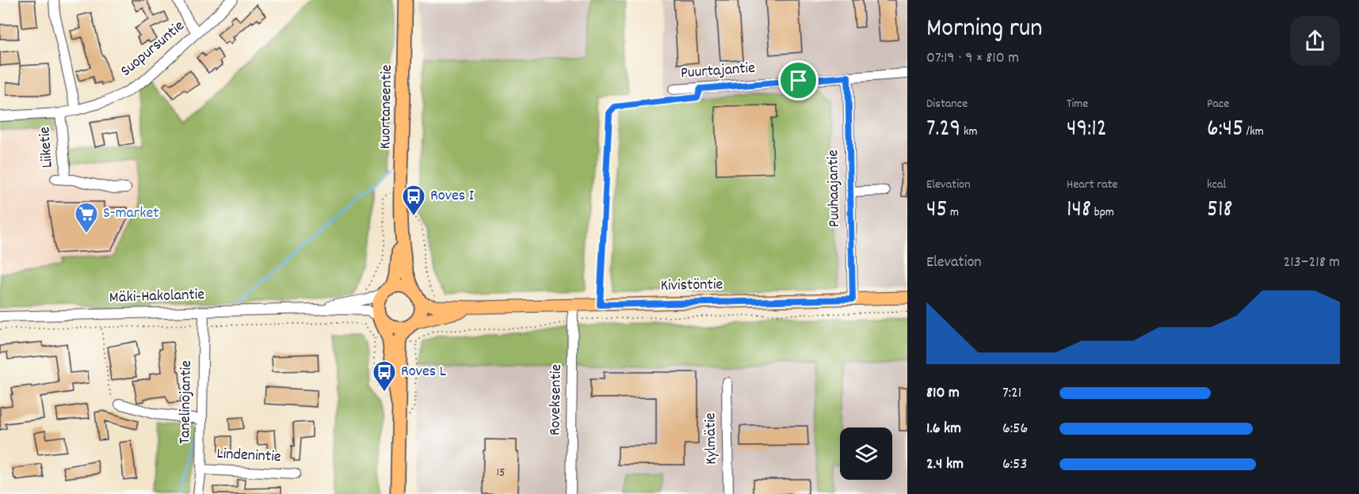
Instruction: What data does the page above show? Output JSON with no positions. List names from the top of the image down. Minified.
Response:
{"streets":{"highway":["Kuortaneentie"],"main road":["Kivistöntie"],"street":["Suopursuntie","Puurtajantie","Liiketie","Puuhaajantie","Mäki-Hakolantie","Roveksentie","Tanelinojantie","Kylmätie","Lindenintie"]},"crossings":[["Suopursuntie","Liiketie"],["Puurtajantie","Puuhaajantie"],["Kuortaneentie","Kivistöntie"],["Kuortaneentie","Mäki-Hakolantie"],["Puuhaajantie","Kivistöntie"],["Kivistöntie","Mäki-Hakolantie"],["Kivistöntie","Roveksentie"],["Mäki-Hakolantie","Tanelinojantie"],["Tanelinojantie","Lindenintie"]],"places":{"bus stop":["Roves I","Roves L"],"supermarket":["S-market"]},"house_numbers":["15"],"page":{"heading":["Morning run","07:19 · 9 × 810 m"],"stats":[["Distance","7.29 km"],["Time","49:12"],["Pace","6:45 /km"],["Elevation","45 m"],["Heart rate","148 bpm"],["kcal","518"]],"chart":["Elevation","213–218 m"],"list":[{"name":"810 m","note":"7:21"},{"name":"1.6 km","note":"6:56"},{"name":"2.4 km","note":"6:53"}]}}
